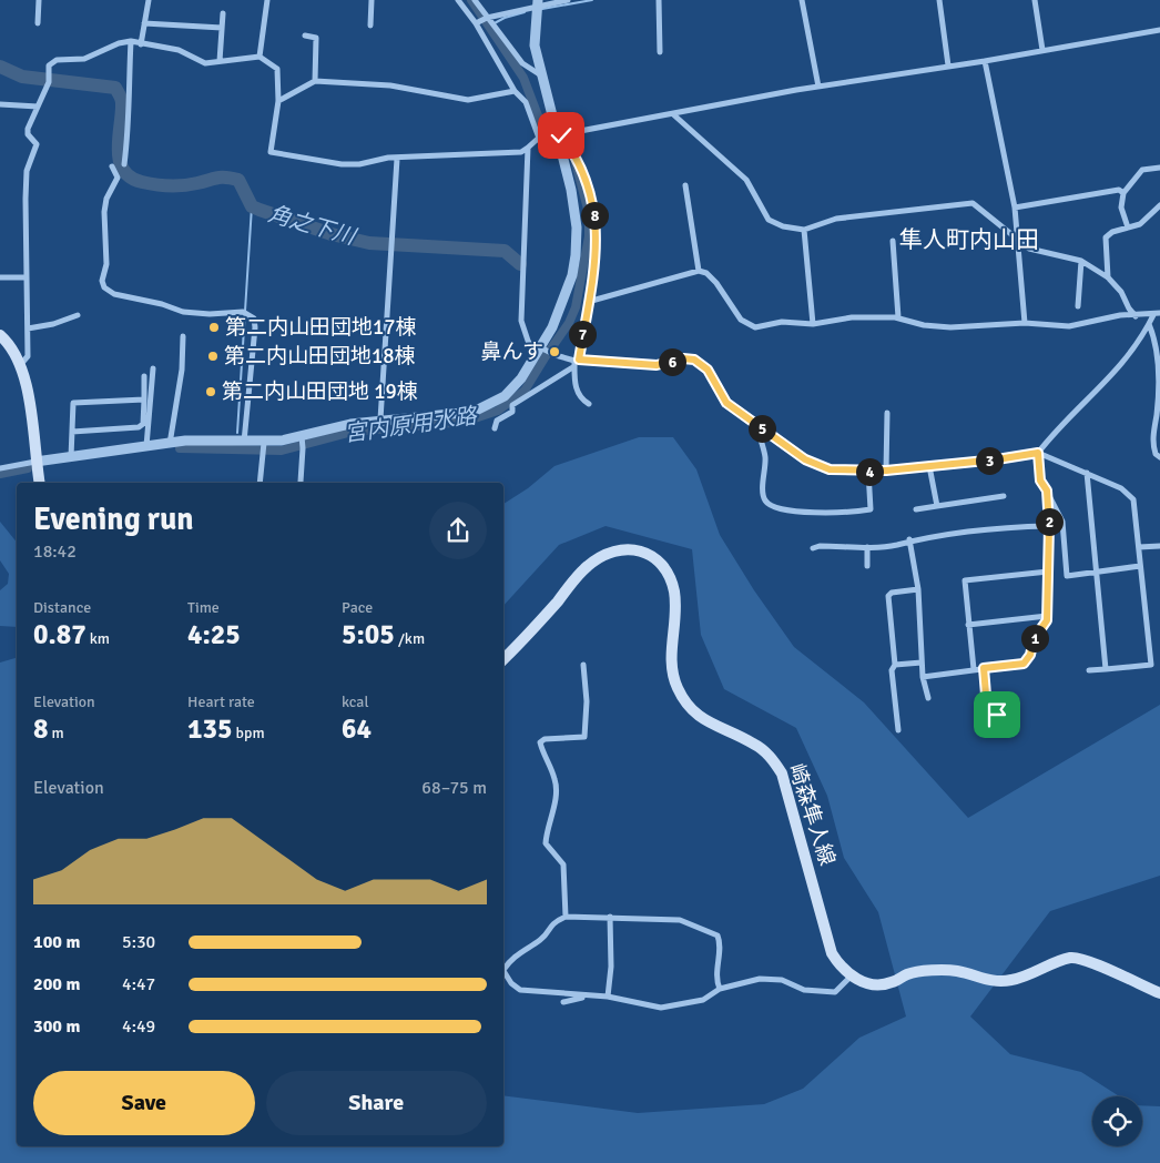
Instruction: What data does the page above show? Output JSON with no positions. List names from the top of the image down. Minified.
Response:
{"streets":{"main road":["崎森隼人線"]},"districts":["隼人町内山田"],"water":["角之下川","宮内原用水路"],"places":["第二内山田団地17棟","鼻んす","第二内山田団地18棟","第二内山田団地 19棟"],"page":{"pins":["8","7","6","5","3","4","2","1"],"heading":["Evening run","18:42"],"stats":[["Distance","0.87 km"],["Time","4:25"],["Pace","5:05 /km"],["Elevation","8 m"],["Heart rate","135 bpm"],["kcal","64"]],"chart":["Elevation","68–75 m"],"list":[{"name":"100 m","note":"5:30"},{"name":"200 m","note":"4:47"},{"name":"300 m","note":"4:49"}],"buttons":["Save","Share"]}}
